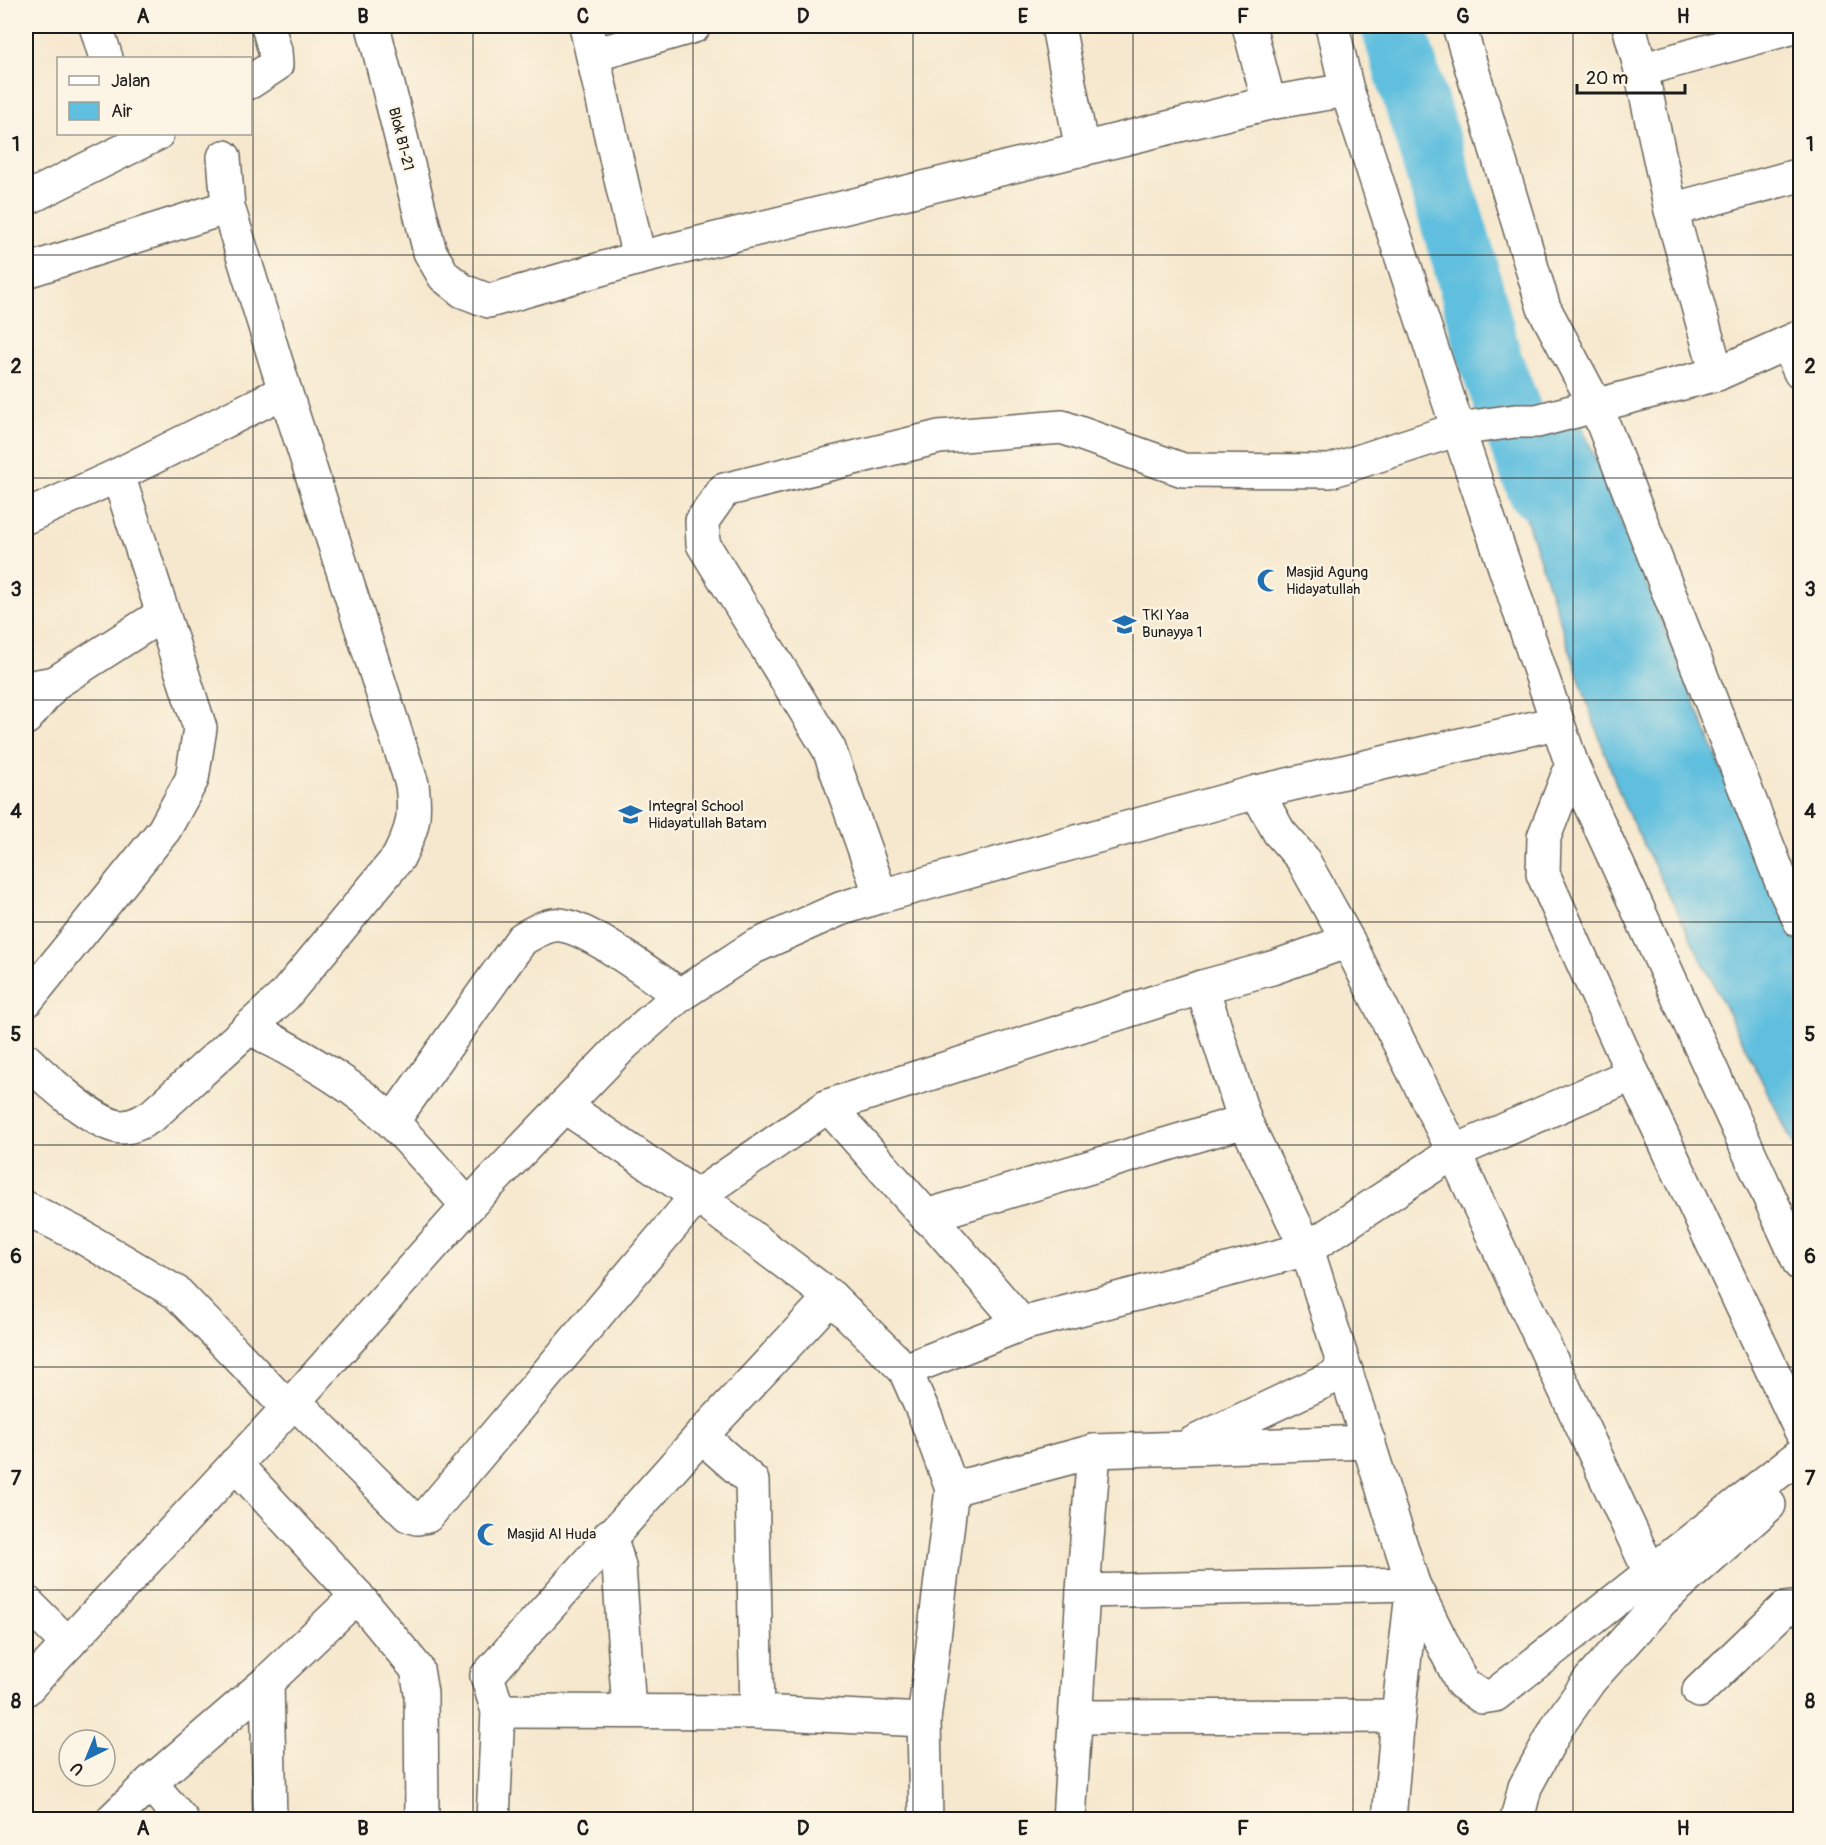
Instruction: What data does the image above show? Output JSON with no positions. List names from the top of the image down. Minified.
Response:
{"streets":{"street":["Blok B1-21"]},"places":{"mosque":["Masjid Agung Hidayatullah","Masjid Al Huda"],"school or university":["TKI Yaa Bunayya 1","Integral School Hidayatullah Batam"]},"legend":["Jalan","Air"],"scale_bar":"20 m","north":"bottom left","grid":{"columns":["A","B","C","D","E","F","G","H"],"rows":["1","2","3","4","5","6","7","8"]}}
